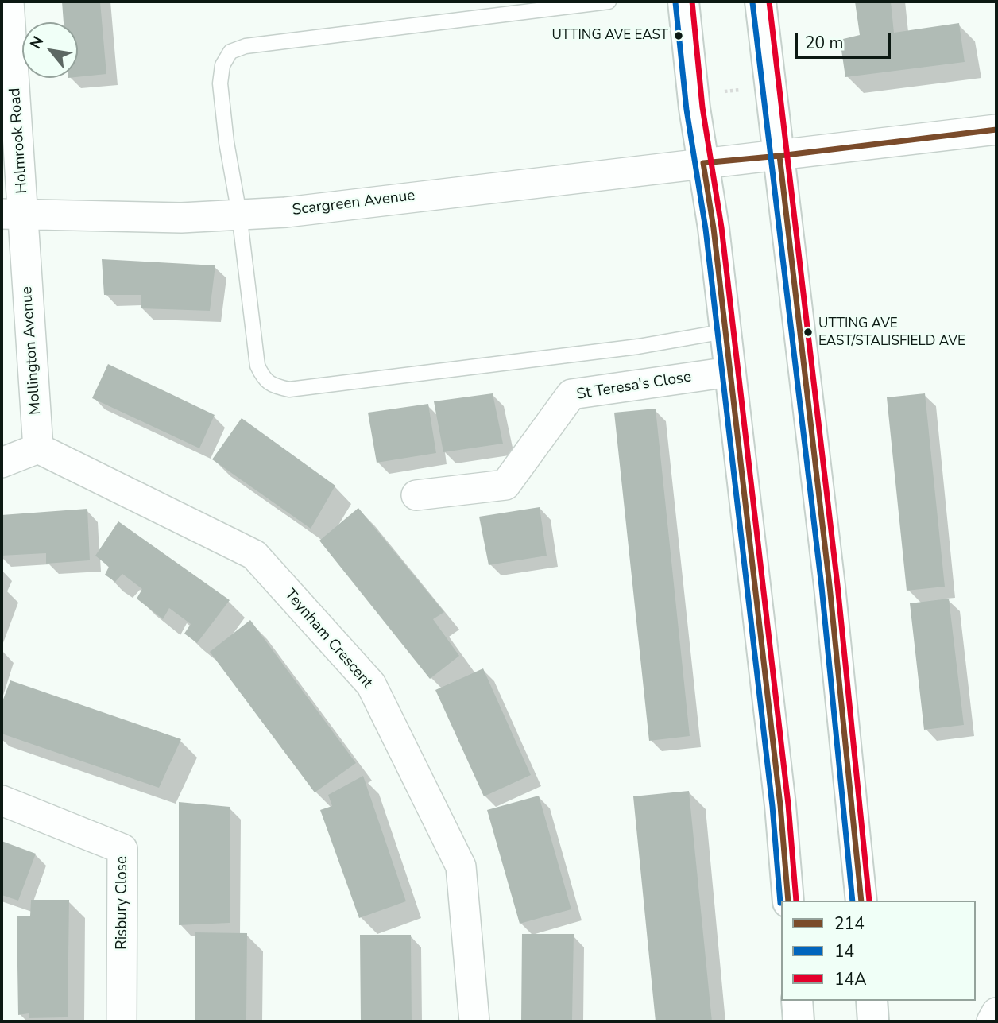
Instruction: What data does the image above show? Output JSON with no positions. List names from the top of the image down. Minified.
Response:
{"streets":{"street":["Holmrook Road","Scargreen Avenue","Mollington Avenue","St Teresa's Close","Teynham Crescent","Risbury Close"]},"crossings":[["Holmrook Road","Scargreen Avenue"],["Holmrook Road","Mollington Avenue"],["Scargreen Avenue","Mollington Avenue"],["Mollington Avenue","Teynham Crescent"]],"places":["UTTING AVE EAST","UTTING AVE EAST/STALISFIELD AVE"],"lines":["transit line 14A","transit line 14","transit line 214"],"legend":["214","14","14A"],"scale_bar":"20 m","north":"top left"}
